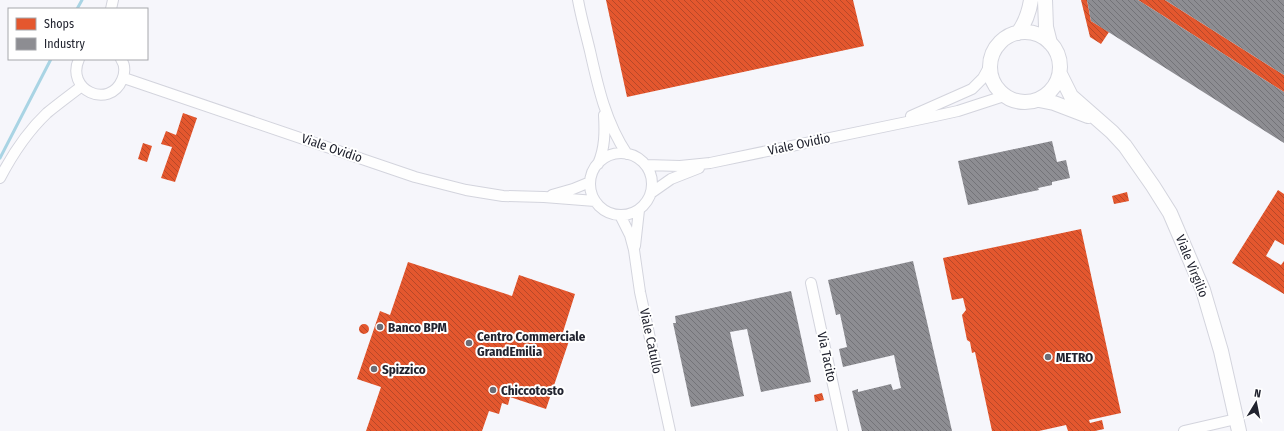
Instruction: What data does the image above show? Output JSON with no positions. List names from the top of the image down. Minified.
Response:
{"streets":{"street":["Viale Ovidio","Viale Virgilio","Viale Catullo","Via Tacito"]},"crossings":[["Viale Ovidio","Viale Virgilio"],["Viale Ovidio","Viale Catullo"]],"places":["Banco BPM","Centro Commerciale GrandEmilia","METRO","Spizzico","Chiccotosto"],"legend":["Shops","Industry"],"north":"top"}
